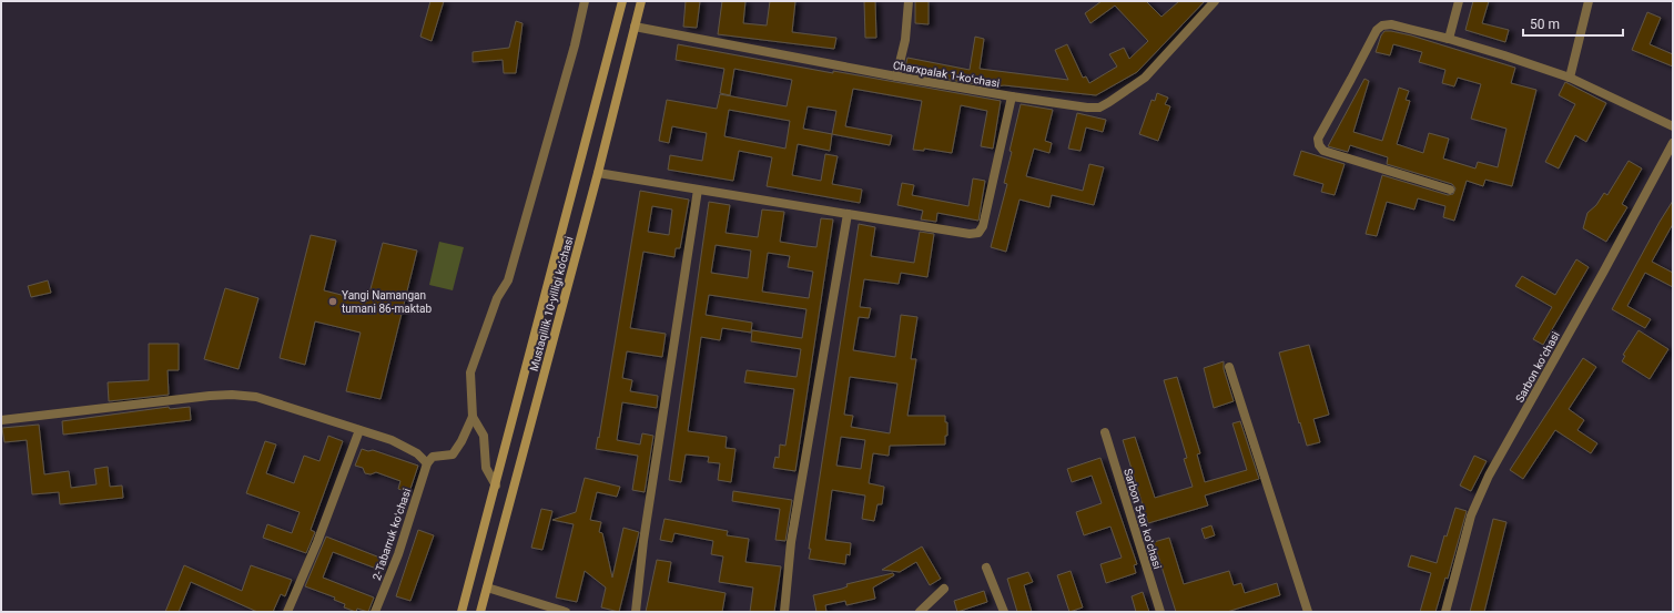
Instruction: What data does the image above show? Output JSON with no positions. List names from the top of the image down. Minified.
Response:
{"streets":{"main road":["Mustaqillik 10-yilligi ko'chasi"],"street":["Charxpalak 1-koʻchasi","Sarbon koʻchasi","Sarbon 5-tor koʻchasi","2-Tabarruk koʻchasi"]},"crossings":[["Charxpalak 1-koʻchasi","Mustaqillik 10-yilligi ko'chasi"]],"places":["Yangi Namangan tumani 86-maktab"],"scale_bar":"50 m"}
